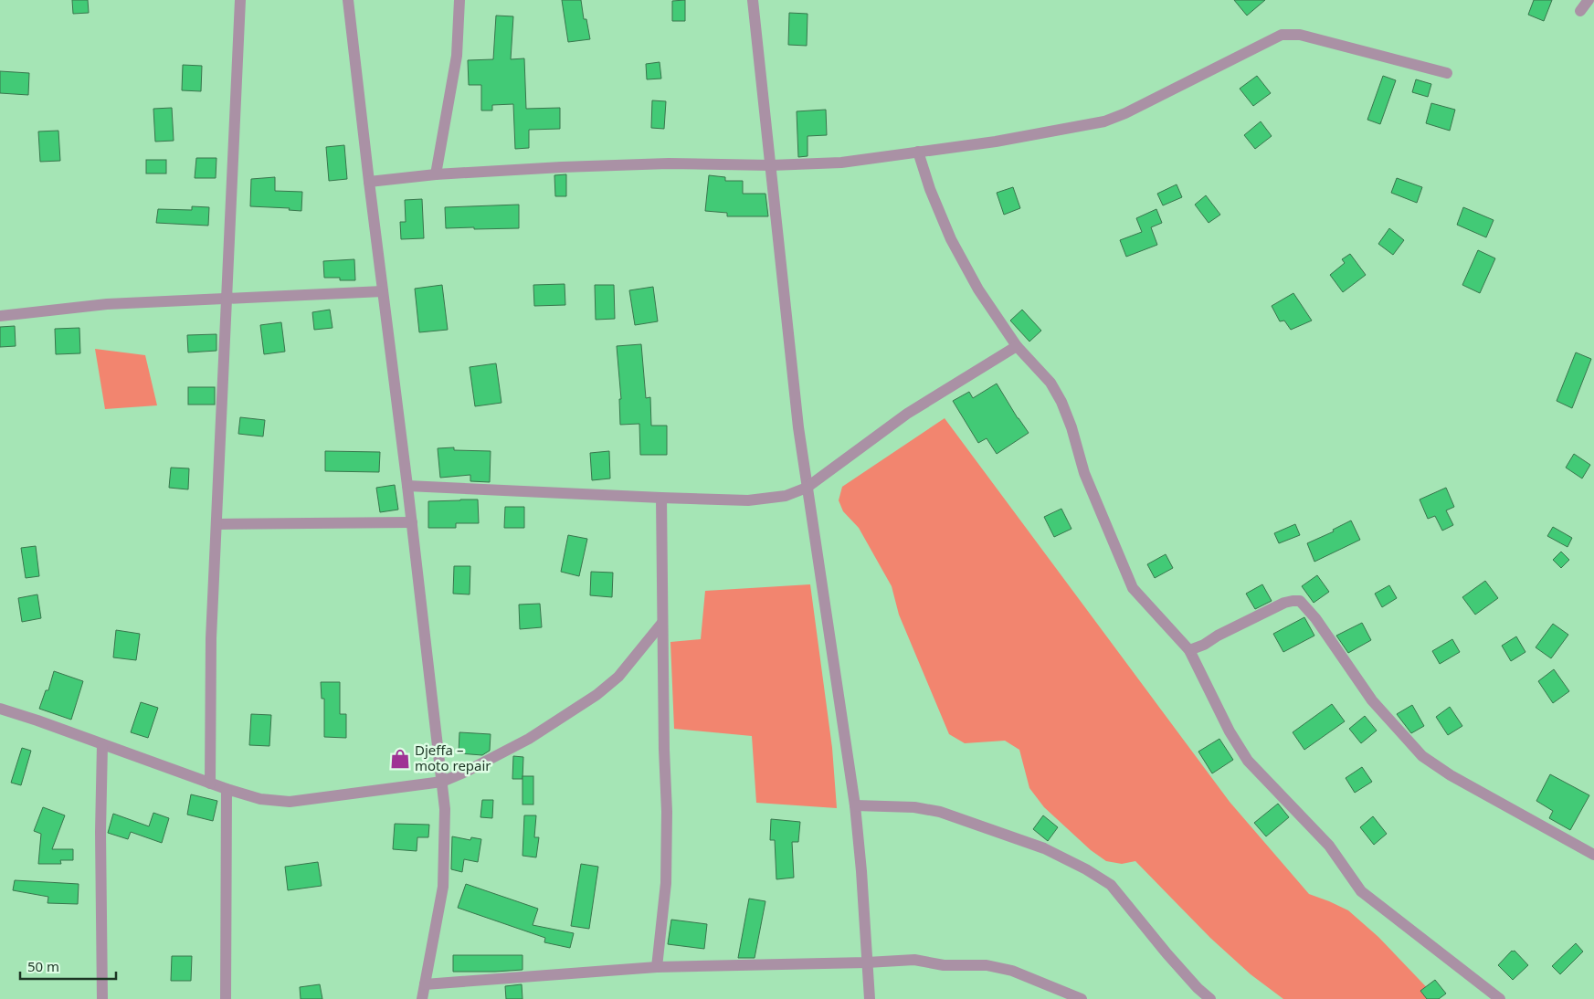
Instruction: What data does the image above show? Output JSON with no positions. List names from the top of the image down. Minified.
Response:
{"places":{"shop":["Djeffa – moto repair"]},"scale_bar":"50 m"}
